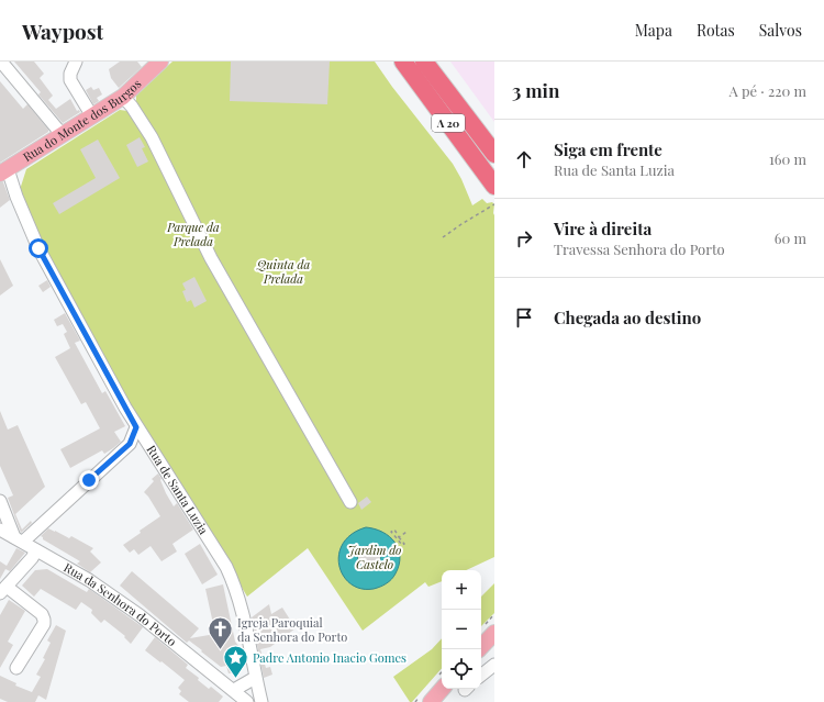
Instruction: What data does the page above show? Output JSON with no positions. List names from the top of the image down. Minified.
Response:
{"streets":{"highway":["A 20"],"main road":["Rua do Monte dos Burgos"],"street":["Rua de Santa Luzia","Rua da Senhora do Porto"]},"crossings":[["Rua do Monte dos Burgos","Rua de Santa Luzia"]],"parks":["Parque da Prelada","Quinta da Prelada","Jardim do Castelo"],"places":{"church":["Igreja Paroquial da Senhora do Porto"],"place":["Padre Antonio Inacio Gomes"]},"page":{"header":"Waypost","nav":["Mapa","Rotas","Salvos"],"heading":["3 min","A pé · 220 m"],"list":[["Siga em frente","Rua de Santa Luzia","160 m"],["Vire à direita","Travessa Senhora do Porto","60 m"],"Chegada ao destino"],"map_buttons":["+","−"]}}
